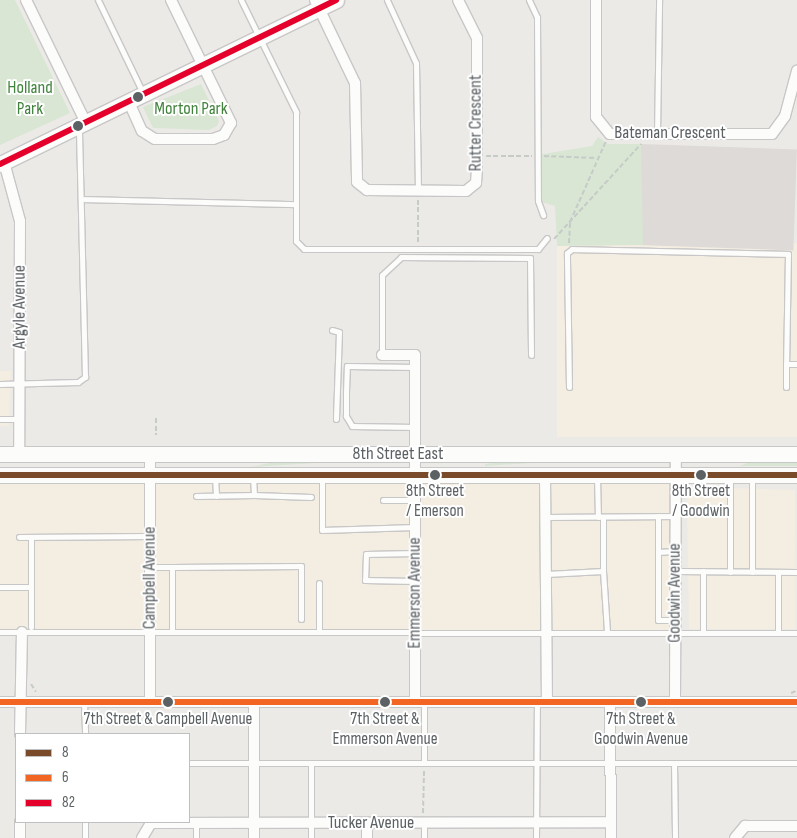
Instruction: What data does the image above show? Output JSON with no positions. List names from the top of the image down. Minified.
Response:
{"streets":{"main road":["8th Street East"],"street":["Rutter Crescent","Bateman Crescent","Argyle Avenue","Campbell Avenue","Emmerson Avenue","Goodwin Avenue","Tucker Avenue"]},"crossings":[["Argyle Avenue","8th Street East"],["8th Street East","Campbell Avenue"],["8th Street East","Emmerson Avenue"],["8th Street East","Goodwin Avenue"]],"parks":["Holland Park","Morton Park"],"places":["8th Street / Emerson","8th Street / Goodwin","7th Street & Campbell Avenue","7th Street & Emmerson Avenue","7th Street & Goodwin Avenue"],"lines":["transit line 82","transit line 8","transit line 6"],"legend":["8","6","82"]}
